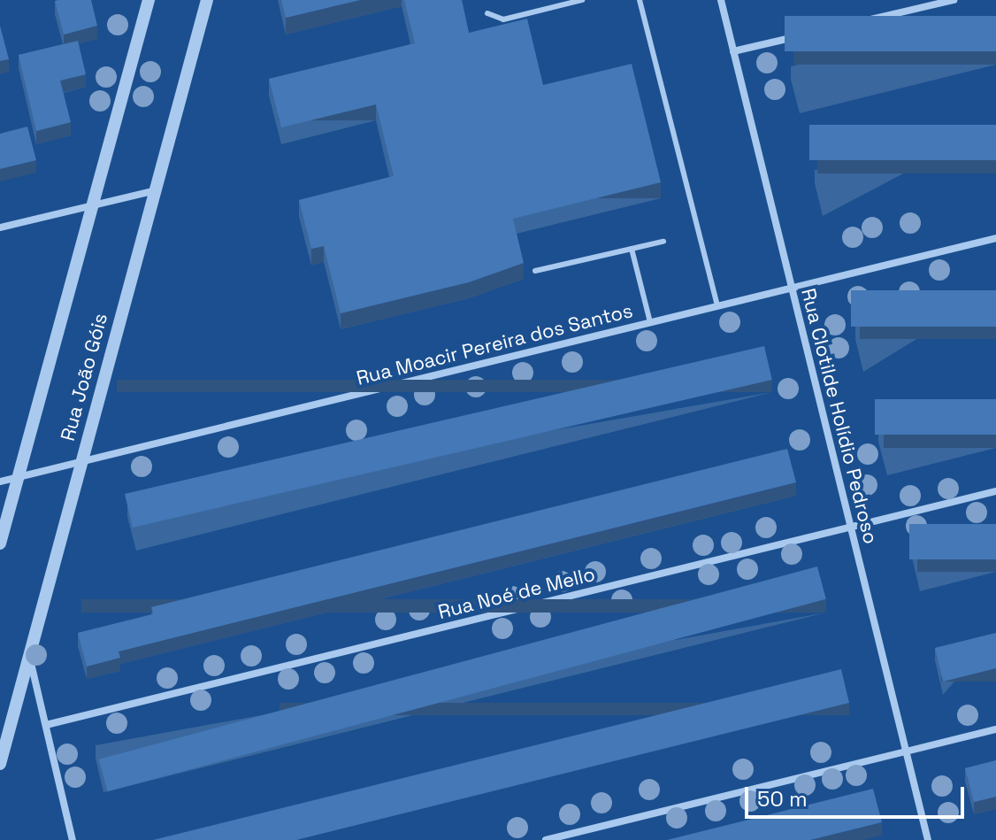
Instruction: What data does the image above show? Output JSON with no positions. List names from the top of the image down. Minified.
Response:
{"streets":{"street":["Rua Moacir Pereira dos Santos","Rua João Góis","Rua Clotilde Holídio Pedroso","Rua Noé de Mello"]},"crossings":[["Rua Moacir Pereira dos Santos","Rua João Góis"],["Rua Moacir Pereira dos Santos","Rua Clotilde Holídio Pedroso"],["Rua Clotilde Holídio Pedroso","Rua Noé de Mello"]],"scale_bar":"50 m"}
